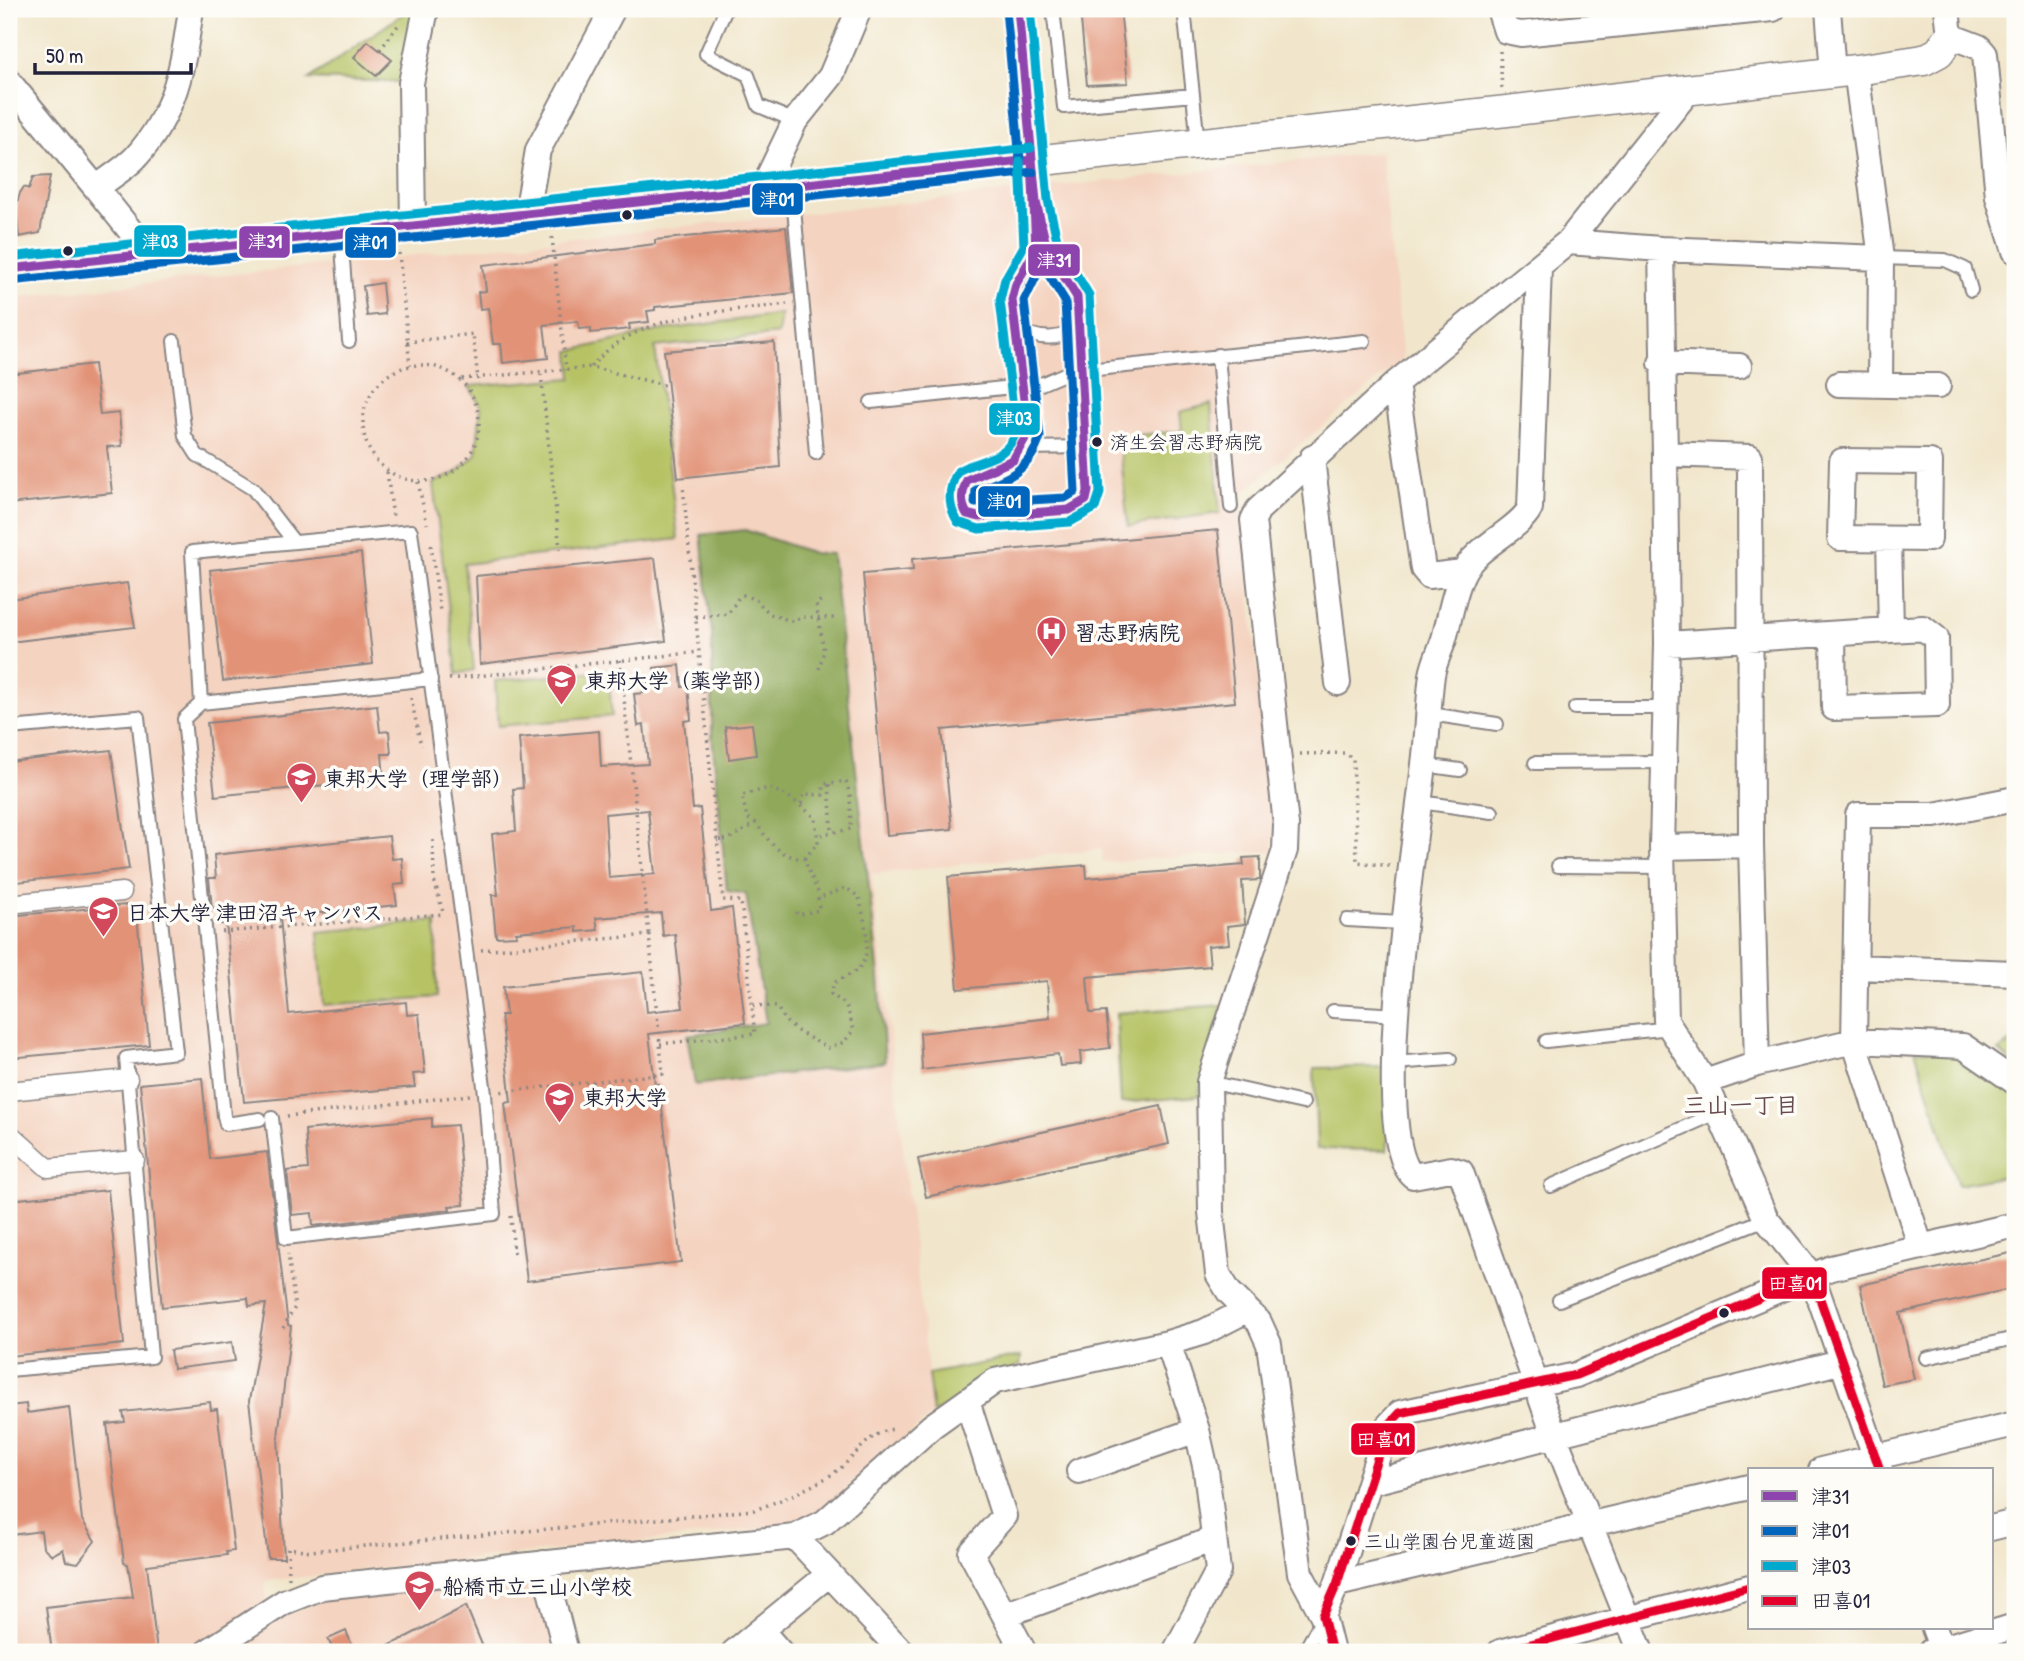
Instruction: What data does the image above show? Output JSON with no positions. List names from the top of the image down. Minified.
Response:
{"districts":["三山一丁目"],"places":{"other":["済生会習志野病院","三山学園台児童遊園"],"hospital":["習志野病院"],"school or university":["東邦大学（薬学部）","東邦大学（理学部）","日本大学 津田沼キャンパス","東邦大学","船橋市立三山小学校"]},"lines":["transit line 津31","transit line 津03","transit line 津01","transit line 田喜01"],"legend":["津31","津01","津03","田喜01"],"scale_bar":"50 m"}
